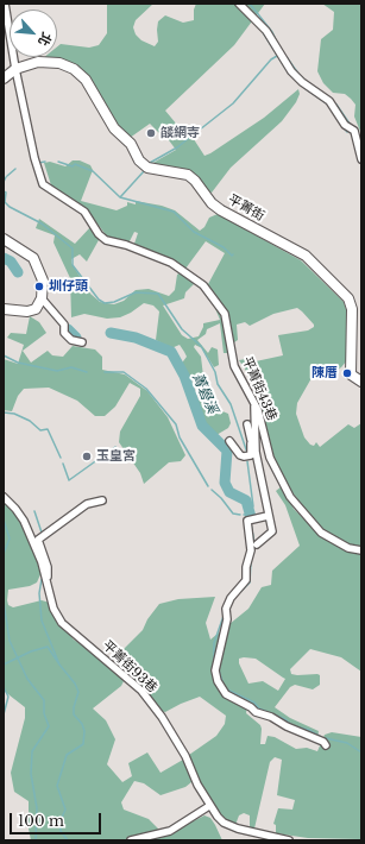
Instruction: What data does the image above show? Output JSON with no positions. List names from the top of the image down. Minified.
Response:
{"streets":{"street":["平菁街","平菁街43巷","平菁街93巷"]},"crossings":[["平菁街","平菁街43巷"]],"water":["菁礐溪"],"places":["燄網寺","圳仔頭","陳厝","玉皇宮"],"scale_bar":"100 m","north":"bottom right"}
